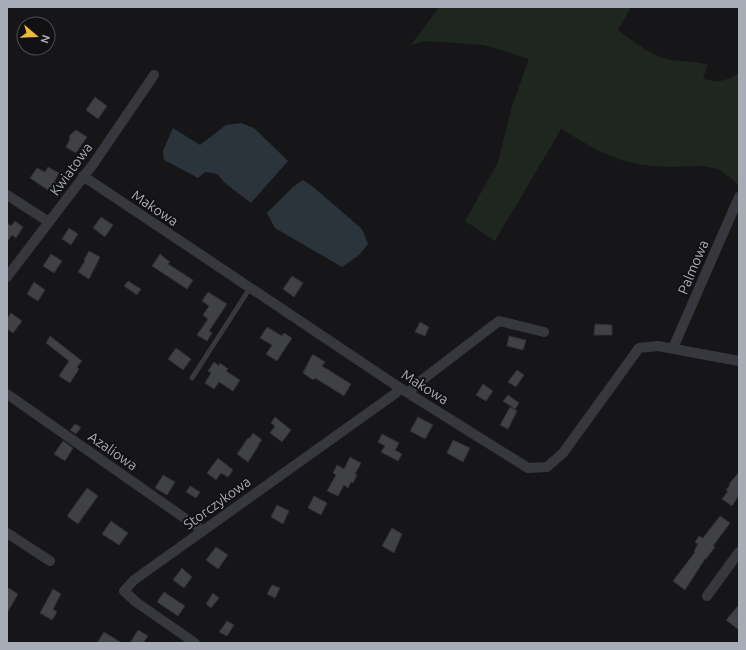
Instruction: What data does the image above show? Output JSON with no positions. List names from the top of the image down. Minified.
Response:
{"streets":{"street":["Kwiatowa","Makowa","Palmowa","Azaliowa","Storczykowa"]},"crossings":[["Kwiatowa","Makowa"],["Makowa","Palmowa"],["Makowa","Storczykowa"],["Azaliowa","Storczykowa"]],"north":"right"}
